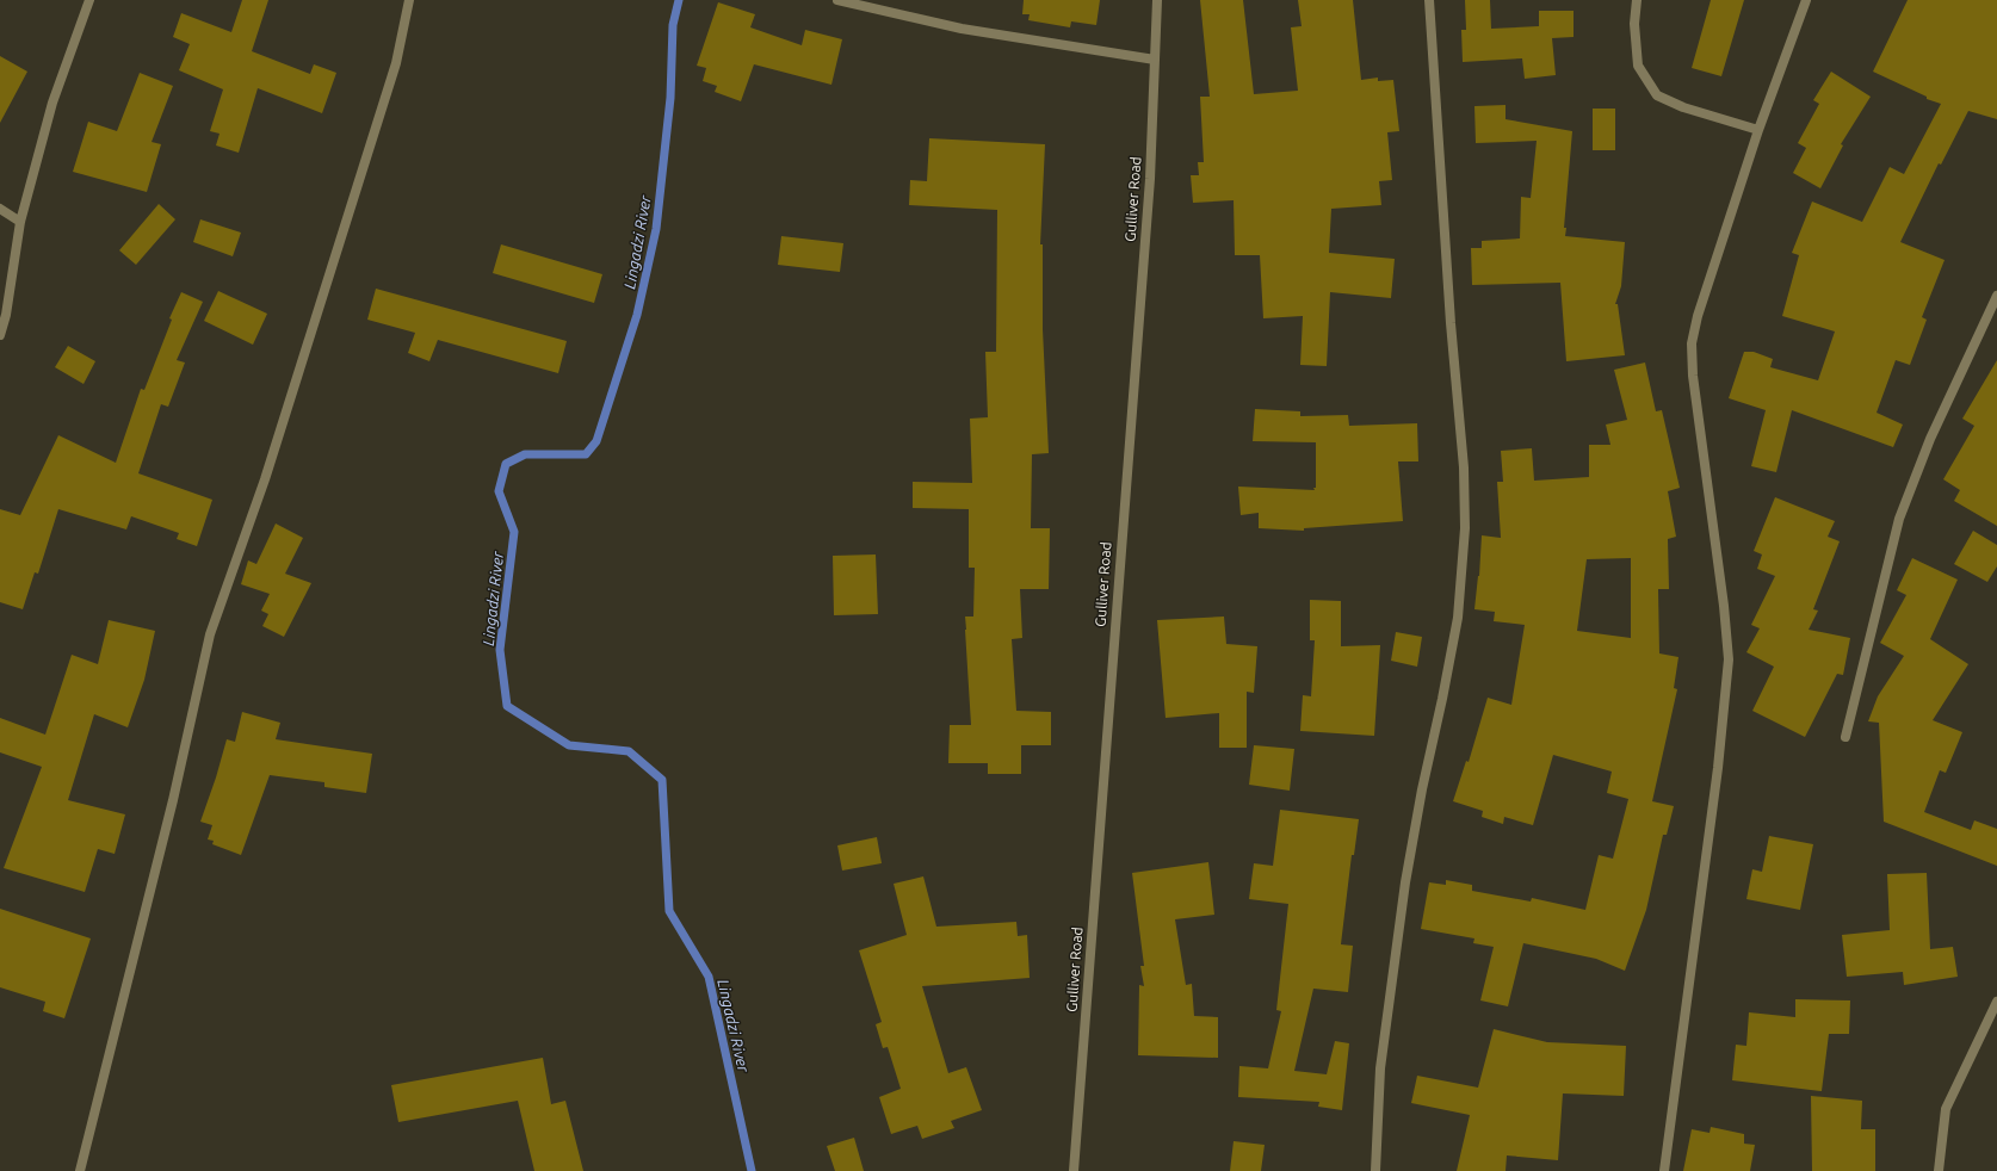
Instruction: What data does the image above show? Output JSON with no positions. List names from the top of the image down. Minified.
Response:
{"streets":{"street":["Gulliver Road"]},"water":["Lingadzi River"]}
